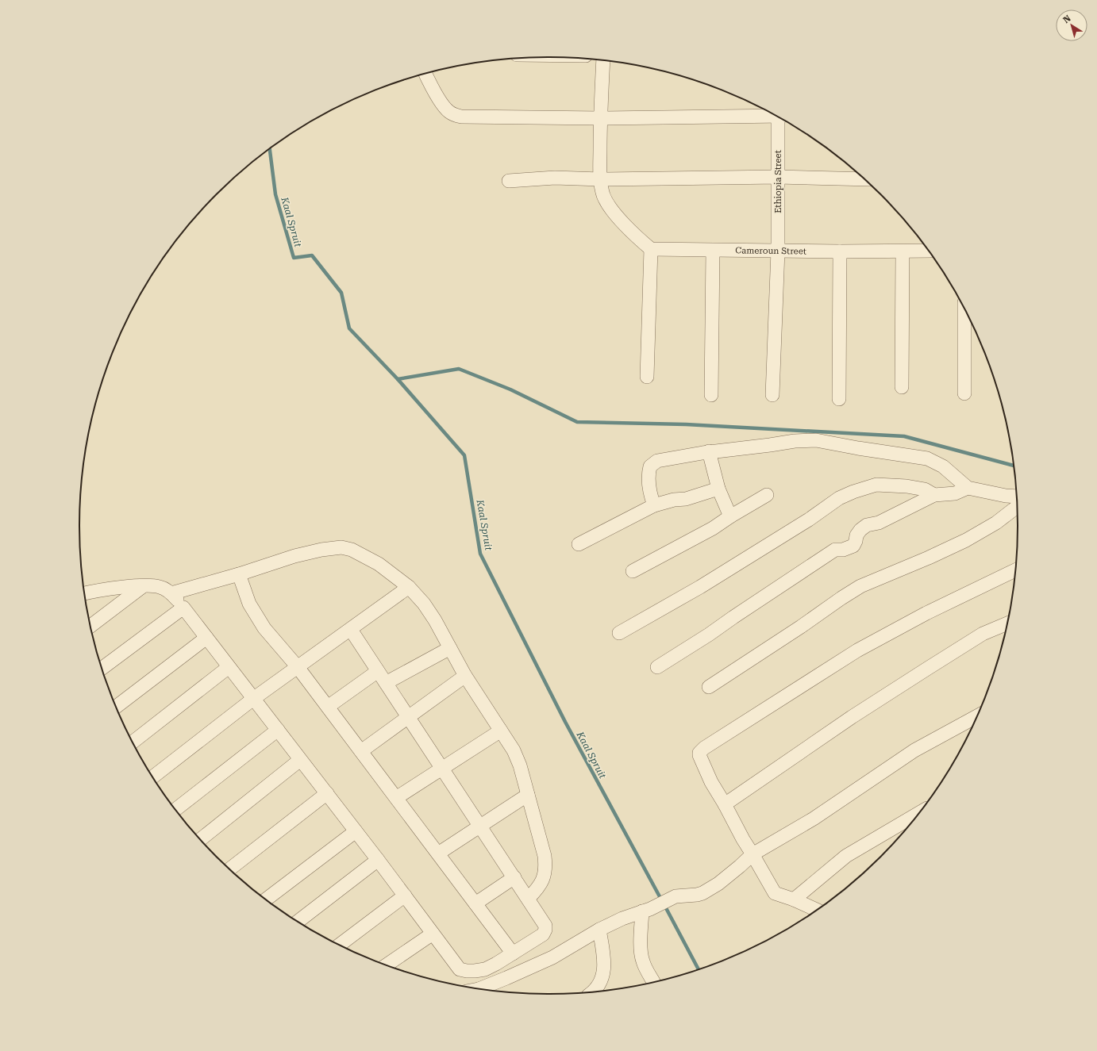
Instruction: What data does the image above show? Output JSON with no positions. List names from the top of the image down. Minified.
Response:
{"streets":{"street":["Ethiopia Street","Cameroun Street"]},"crossings":[["Ethiopia Street","Cameroun Street"]],"water":["Kaal Spruit"],"north":"top left"}
